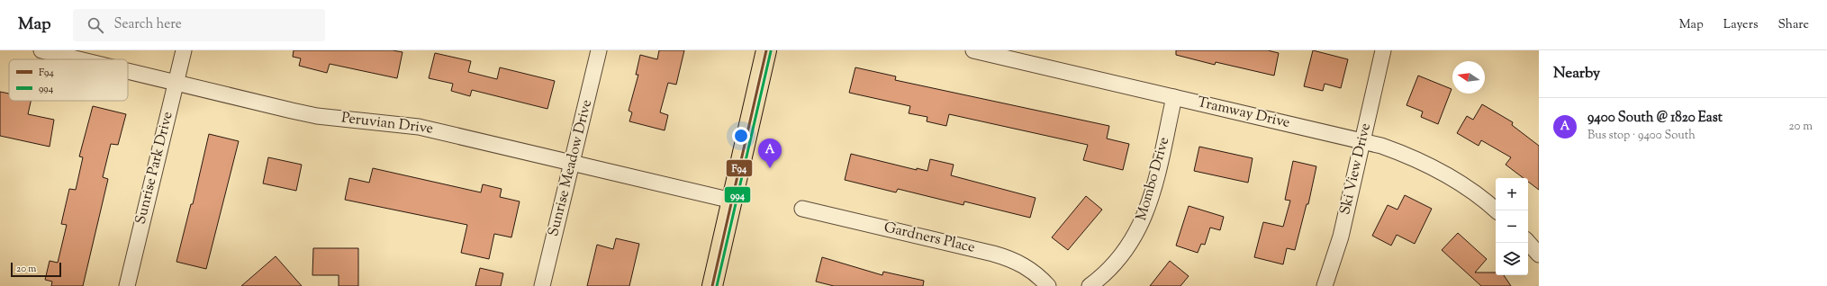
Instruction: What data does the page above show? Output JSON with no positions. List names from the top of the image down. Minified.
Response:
{"streets":{"street":["Tramway Drive","Peruvian Drive","Sunrise Park Drive","Sunrise Meadow Drive","Ski View Drive","Mombo Drive","Gardners Place"]},"crossings":[["Tramway Drive","Ski View Drive"],["Tramway Drive","Mombo Drive"],["Peruvian Drive","Sunrise Park Drive"],["Peruvian Drive","Sunrise Meadow Drive"]],"lines":["transit line F94","transit line 994"],"legend":["F94","994"],"scale_bar":"20 m","north":"left","page":{"header":"Map","search":"Search here","nav":["Map","Layers","Share"],"heading":"Nearby","list":[{"mark":"A","name":"9400 South @ 1820 East","note":"Bus stop · 9400 South","value":"20 m"}],"pins":"A","map_buttons":["+","−"],"scale":"20 m"}}
